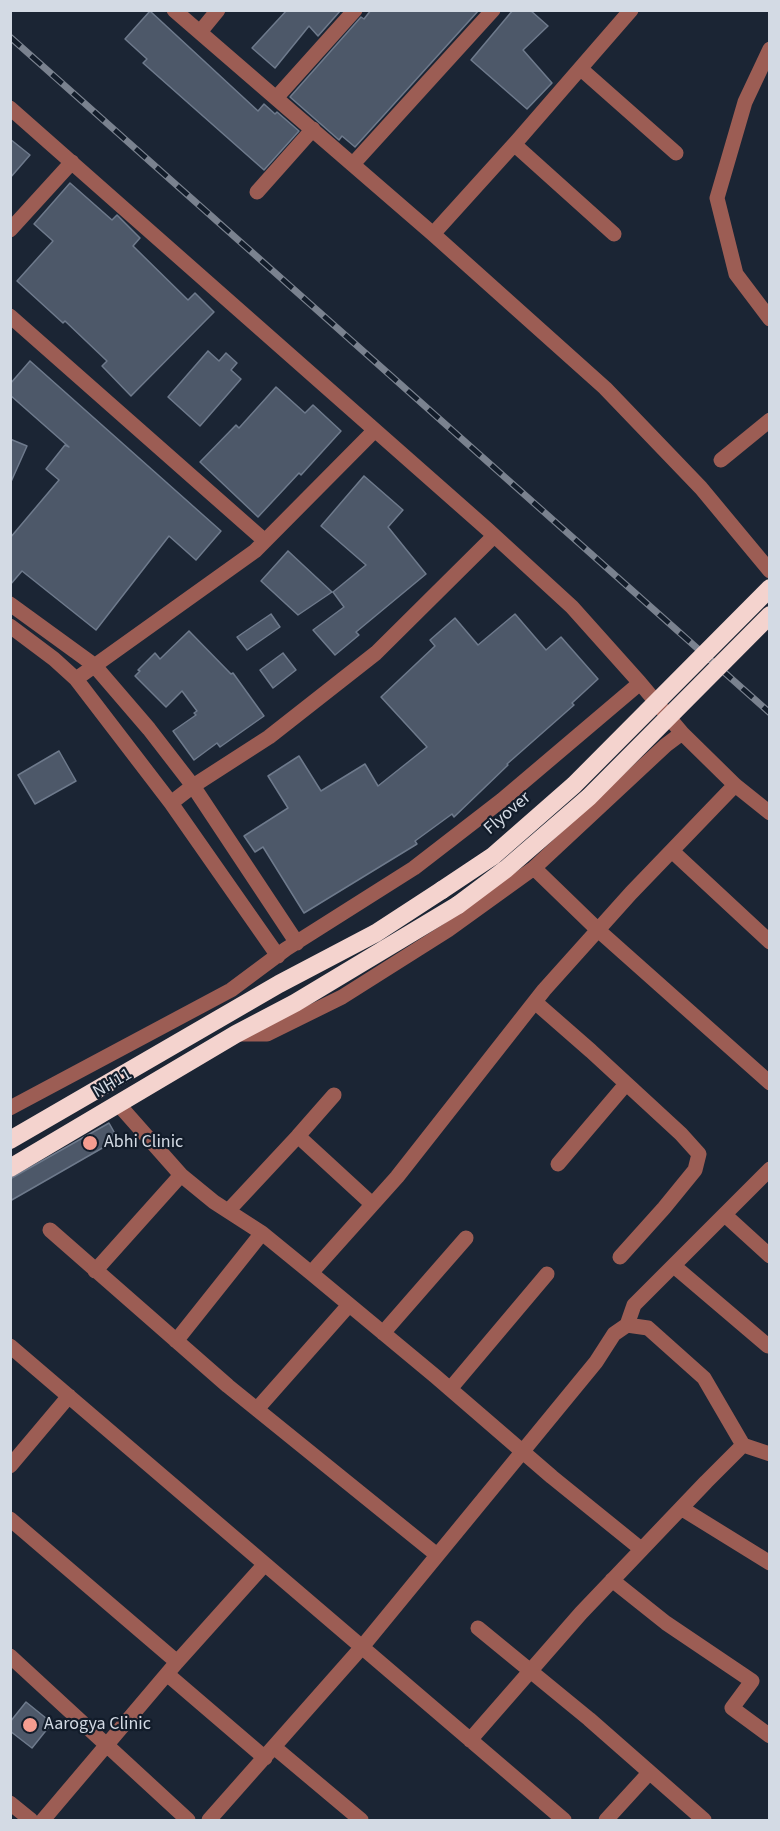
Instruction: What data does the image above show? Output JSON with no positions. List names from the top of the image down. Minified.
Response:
{"streets":{"highway":["Flyover","NH11"]},"places":["Abhi Clinic","Aarogya Clinic"]}
